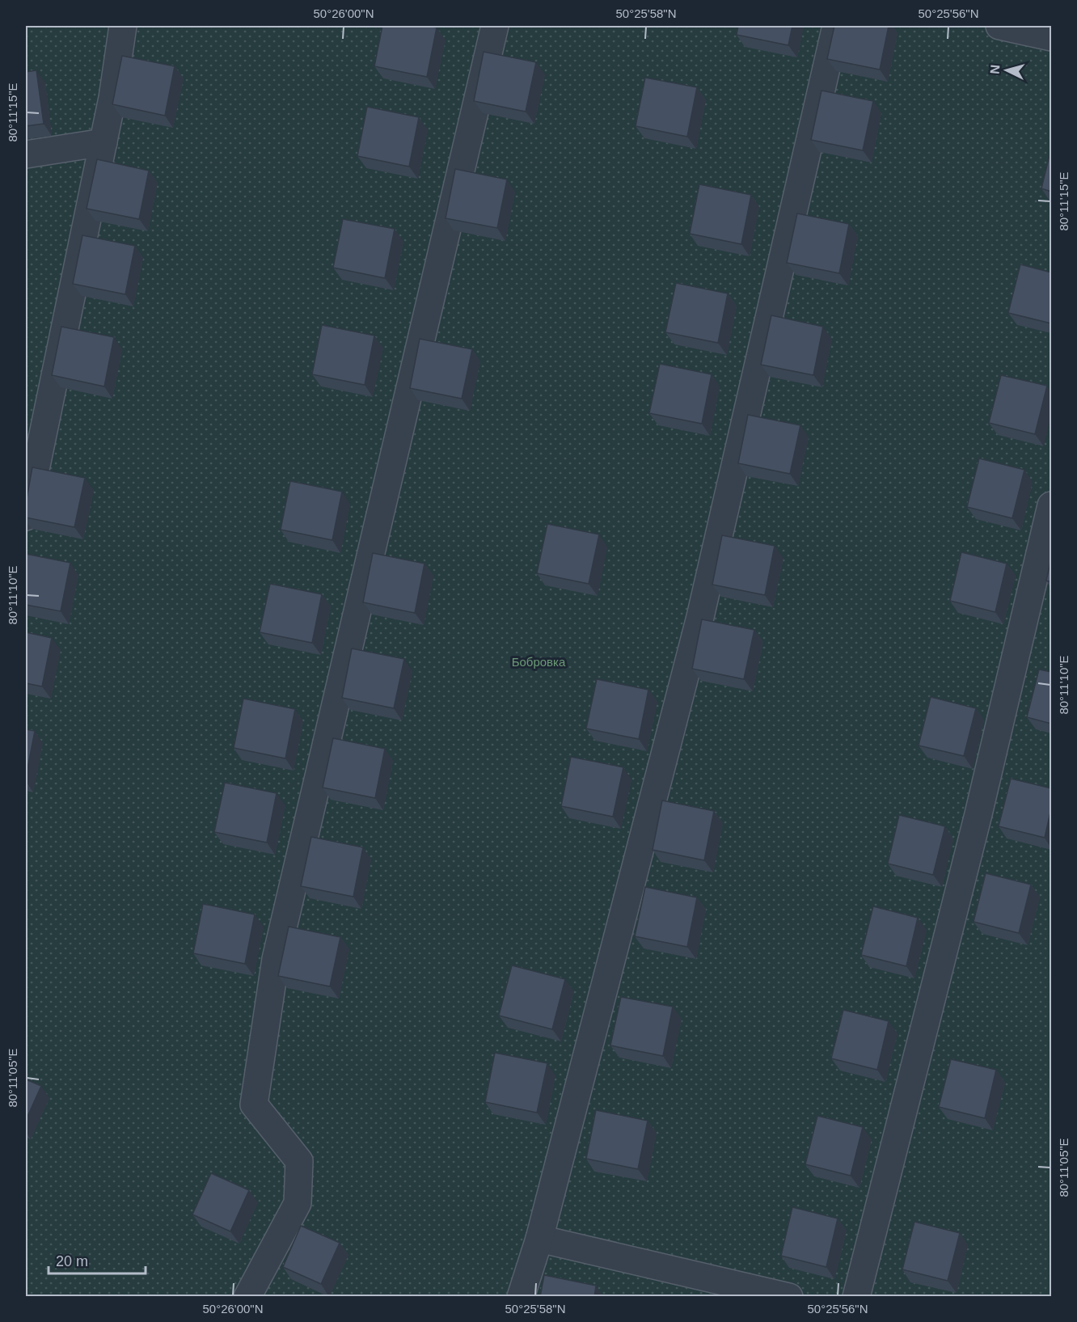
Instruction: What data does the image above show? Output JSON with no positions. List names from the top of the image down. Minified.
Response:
{"parks":["Бобровка"],"scale_bar":"20 m","north":"left","coordinates":["50°26'00\"N","50°25'58\"N","50°25'56\"N","80°11'15\"E","80°11'10\"E","80°11'05\"E"]}
